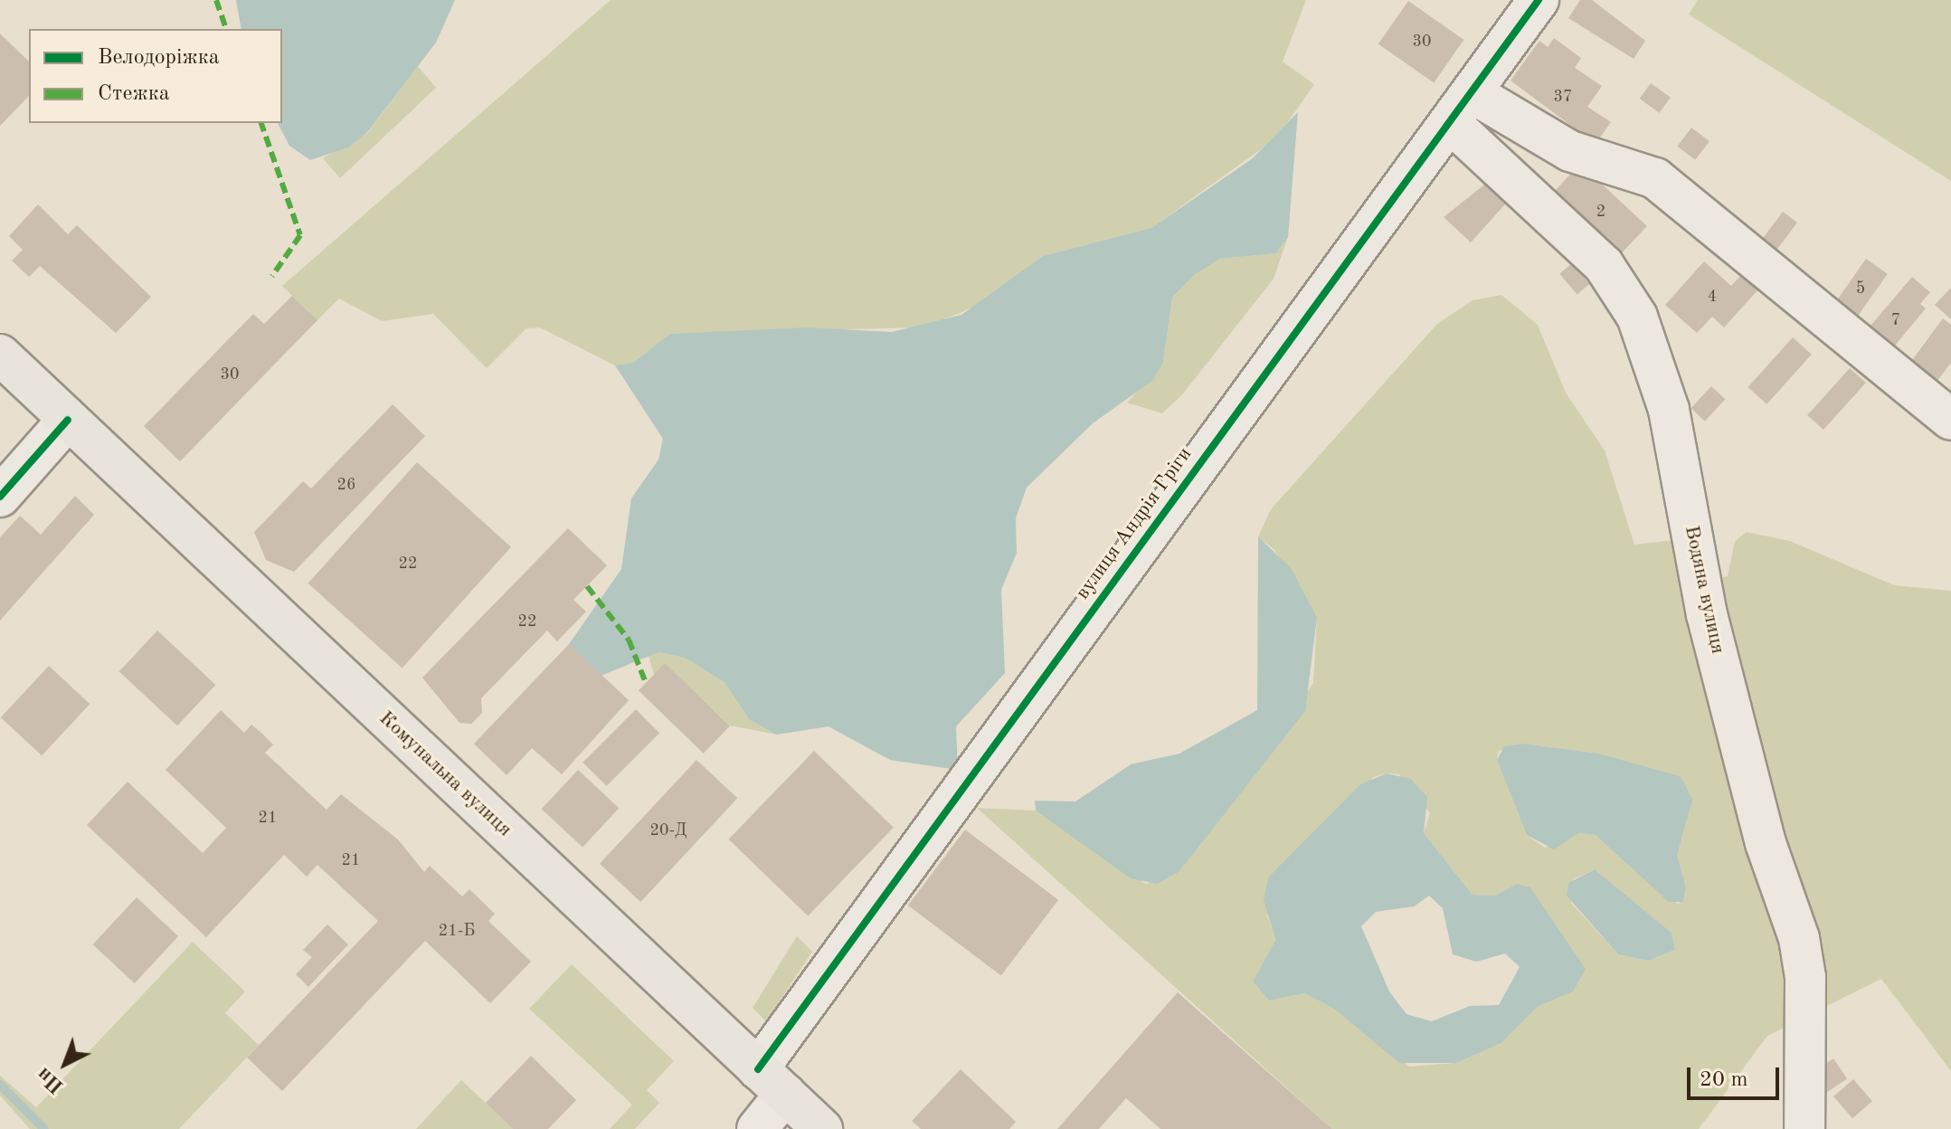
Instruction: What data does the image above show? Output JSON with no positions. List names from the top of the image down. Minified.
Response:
{"streets":{"main road":["Комунальна вулиця"],"street":["вулиця Андрія Гріги","Водяна вулиця"]},"crossings":[["вулиця Андрія Гріги","Водяна вулиця"],["вулиця Андрія Гріги","Комунальна вулиця"]],"house_numbers":["30","37","2","5","4","7","30","26","22","22","21","20-Д","21","21-Б"],"legend":["Велодоріжка","Стежка"],"scale_bar":"20 m","north":"bottom left"}
